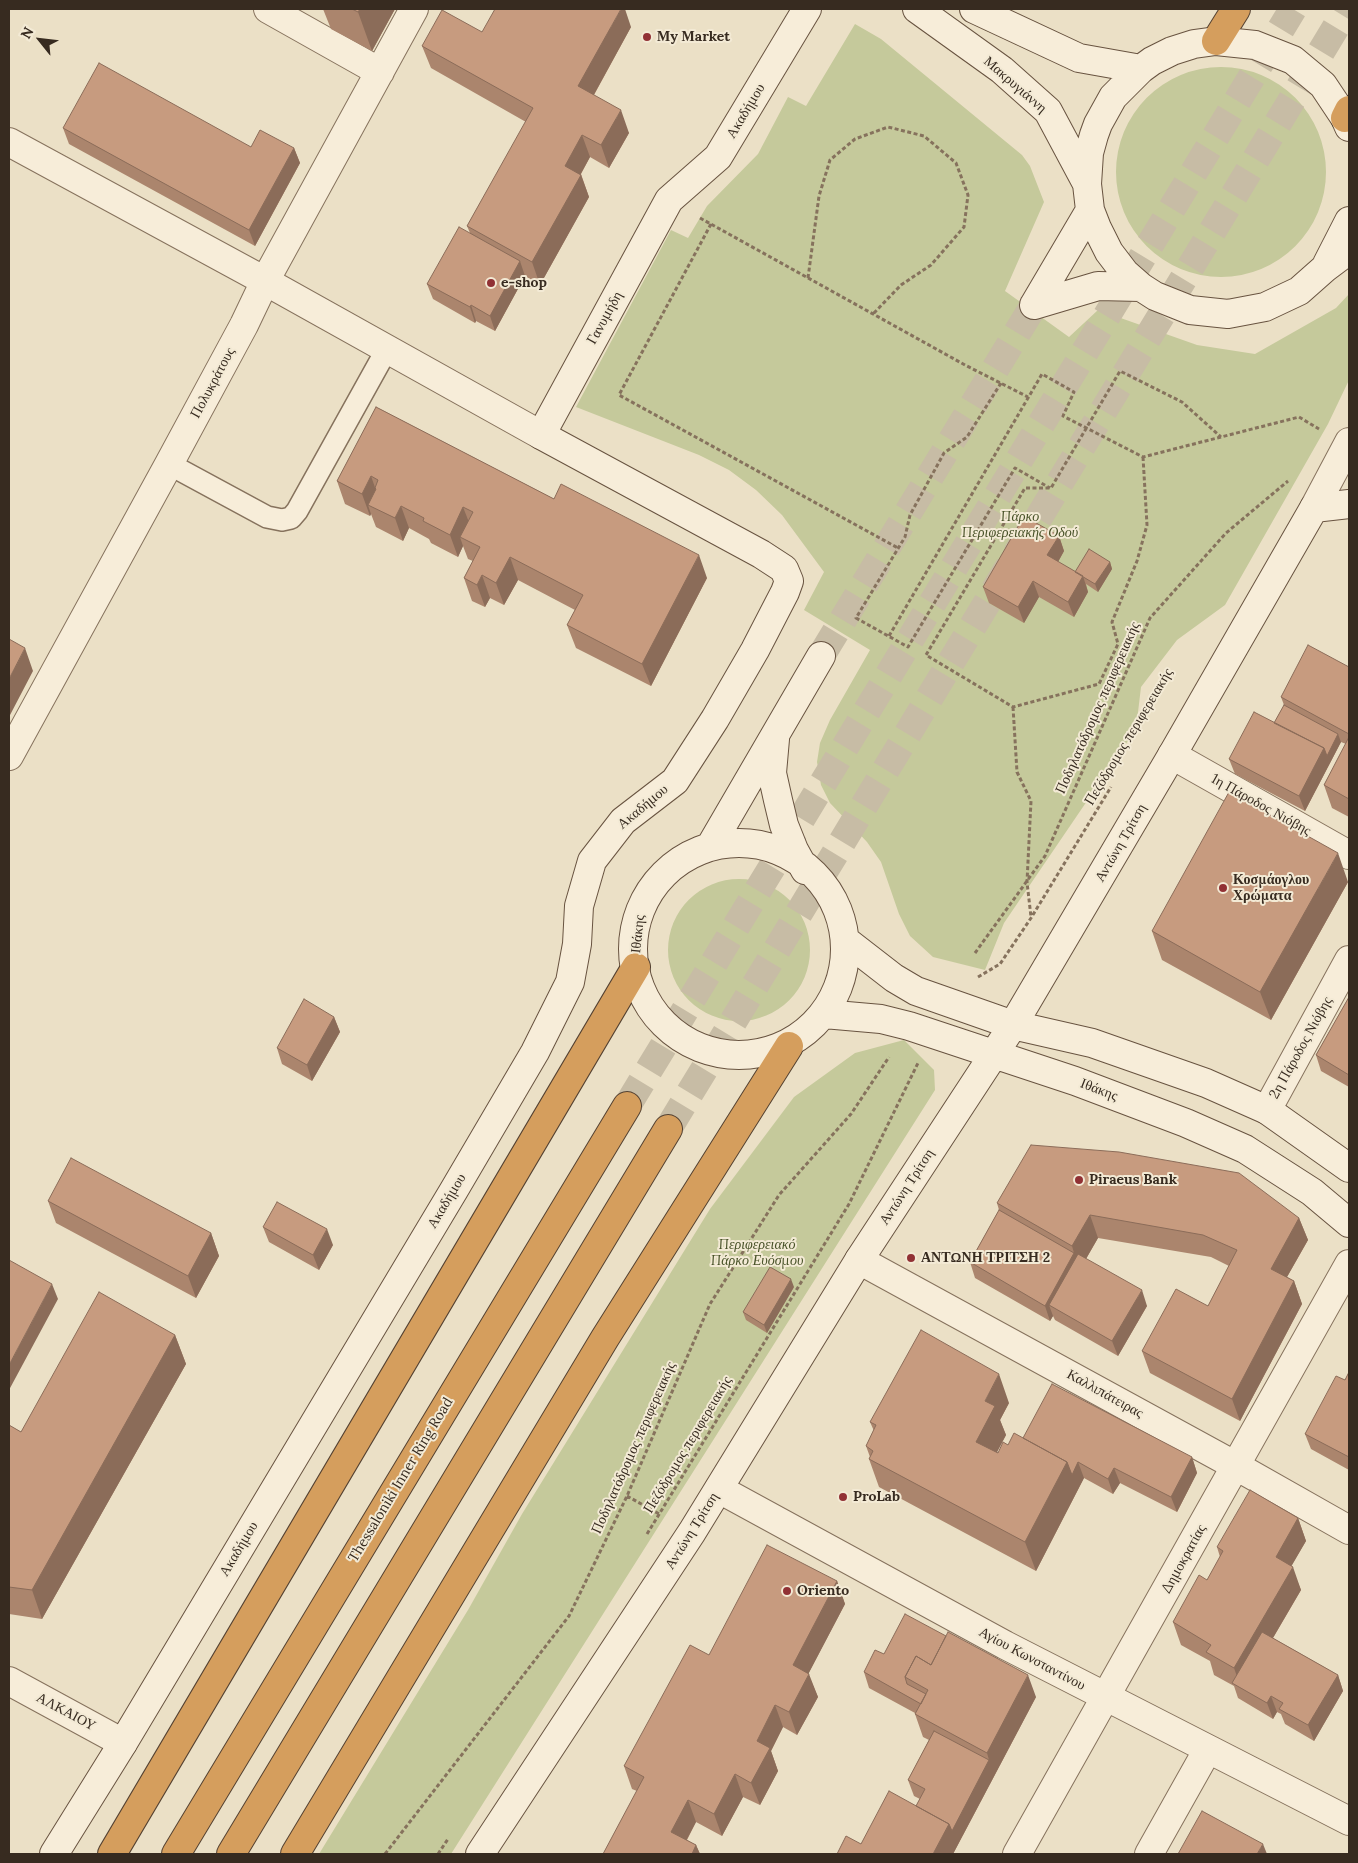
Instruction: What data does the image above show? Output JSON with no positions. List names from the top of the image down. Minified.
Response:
{"streets":{"highway":["Thessaloniki Inner Ring Road"],"street":["Μακρυγιάννη","Ακαδήμου","Γανυμήδη","Πολυκράτους","1η Πάροδος Νιόβης","Αντώνη Τρίτση","Ιθάκης","2η Πάροδος Νιόβης","Καλλιπάτειρας","Δημοκρατίας","Αγίου Κωνσταντίνου","ΑΛΚΑΙΟΥ"],"path":["Ποδηλατόδρομος περιφερειακής","Πεζόδρομος περιφερειακής"]},"crossings":[["Ακαδήμου","Γανυμήδη"],["Ακαδήμου","Πολυκράτους"],["Ακαδήμου","ΑΛΚΑΙΟΥ"],["Πεζόδρομος περιφερειακής","Ιθάκης"],["1η Πάροδος Νιόβης","Αντώνη Τρίτση"],["Αντώνη Τρίτση","Ιθάκης"],["Αντώνη Τρίτση","Καλλιπάτειρας"],["Αντώνη Τρίτση","Αγίου Κωνσταντίνου"],["Καλλιπάτειρας","Δημοκρατίας"],["Δημοκρατίας","Αγίου Κωνσταντίνου"]],"parks":["Πάρκο Περιφερειακής Οδού","Περιφερειακό Πάρκο Ευόσμου"],"places":["Μy Μarket","e-shop","Κοσμάογλου Χρώματα","Piraeus Bank","ΑΝΤΩΝΗ ΤΡΙΤΣΗ 2","ProLab","Oriento"],"north":"top left"}
